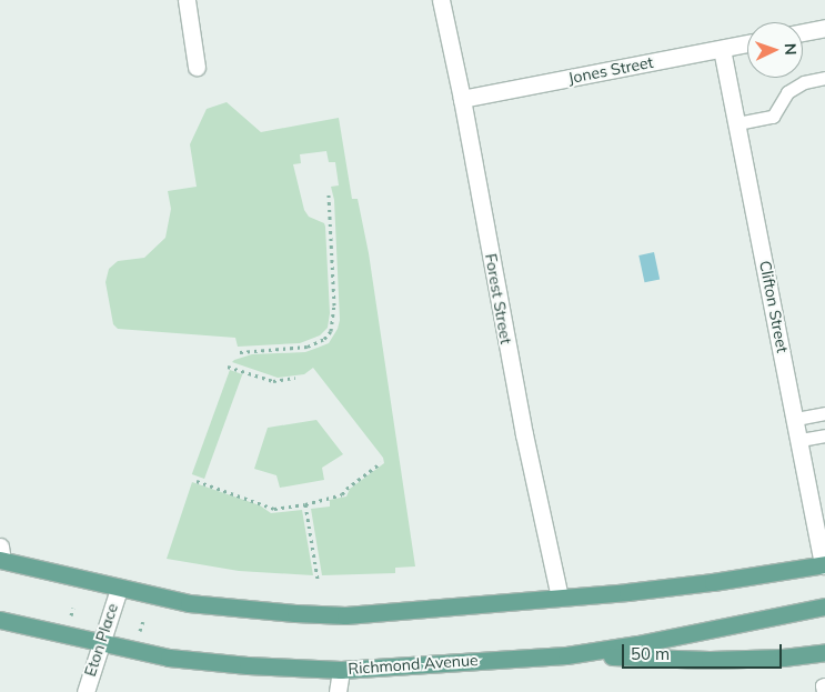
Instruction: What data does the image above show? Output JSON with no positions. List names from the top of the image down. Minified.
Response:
{"streets":{"main road":["Richmond Avenue"],"street":["Jones Street","Forest Street","Clifton Street","Eton Place"]},"crossings":[["Jones Street","Forest Street"],["Jones Street","Clifton Street"],["Eton Place","Richmond Avenue"]],"scale_bar":"50 m","north":"right"}
